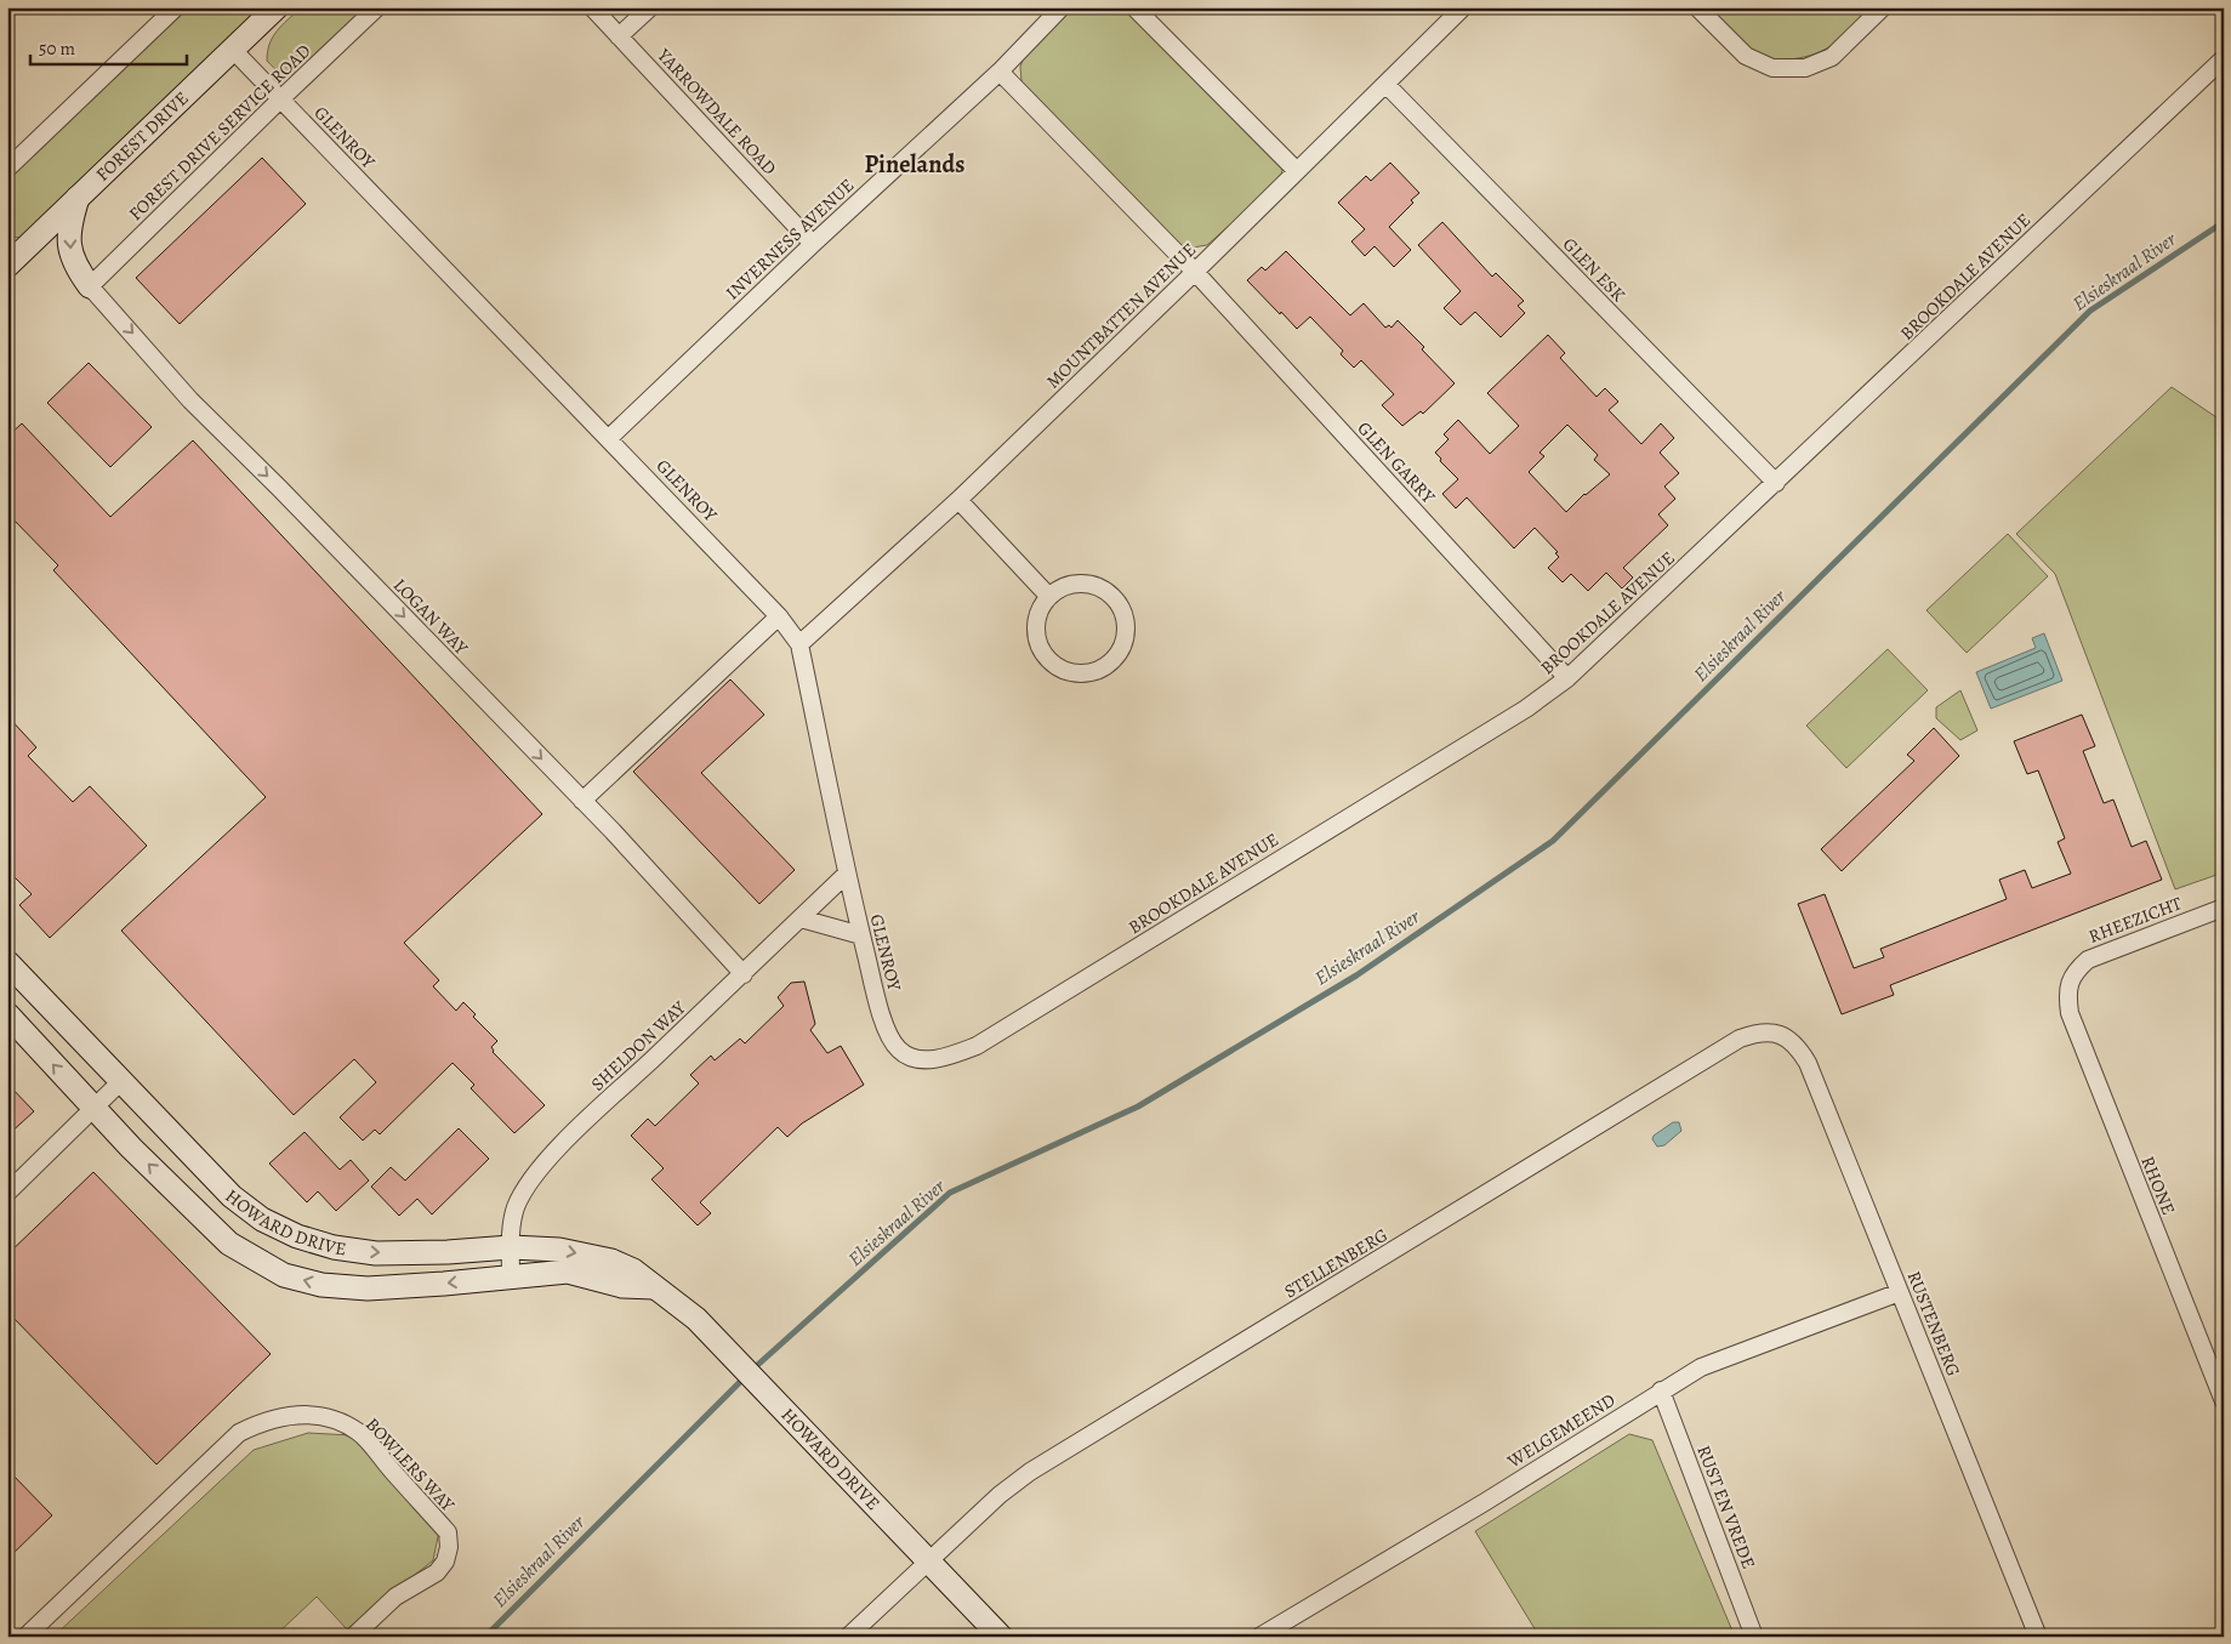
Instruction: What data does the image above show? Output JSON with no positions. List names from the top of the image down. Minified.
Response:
{"streets":{"street":["YARROWDALE ROAD","FOREST DRIVE SERVICE ROAD","FOREST DRIVE","GLENROY","INVERNESS AVENUE","GLEN ESK","BROOKDALE AVENUE","MOUNTBATTEN AVENUE","GLEN GARRY","LOGAN WAY","RHEEZICHT","SHELDON WAY","RHONE","HOWARD DRIVE","STELLENBERG","RUSTENBERG","WELGEMEEND","BOWLERS WAY","RUST EN VREDE"]},"crossings":[["YARROWDALE ROAD","INVERNESS AVENUE"],["FOREST DRIVE SERVICE ROAD","GLENROY"],["FOREST DRIVE SERVICE ROAD","LOGAN WAY"],["FOREST DRIVE","GLENROY"],["GLENROY","INVERNESS AVENUE"],["GLENROY","BROOKDALE AVENUE"],["GLENROY","MOUNTBATTEN AVENUE"],["GLENROY","SHELDON WAY"],["GLEN ESK","BROOKDALE AVENUE"],["GLEN ESK","MOUNTBATTEN AVENUE"],["BROOKDALE AVENUE","GLEN GARRY"],["MOUNTBATTEN AVENUE","GLEN GARRY"],["LOGAN WAY","SHELDON WAY"],["RHEEZICHT","RHONE"],["SHELDON WAY","HOWARD DRIVE"],["HOWARD DRIVE","STELLENBERG"],["STELLENBERG","RUSTENBERG"],["RUSTENBERG","WELGEMEEND"],["WELGEMEEND","RUST EN VREDE"]],"one_way":["LOGAN WAY"],"districts":["Pinelands"],"water":["Elsieskraal River"],"scale_bar":"50 m"}
